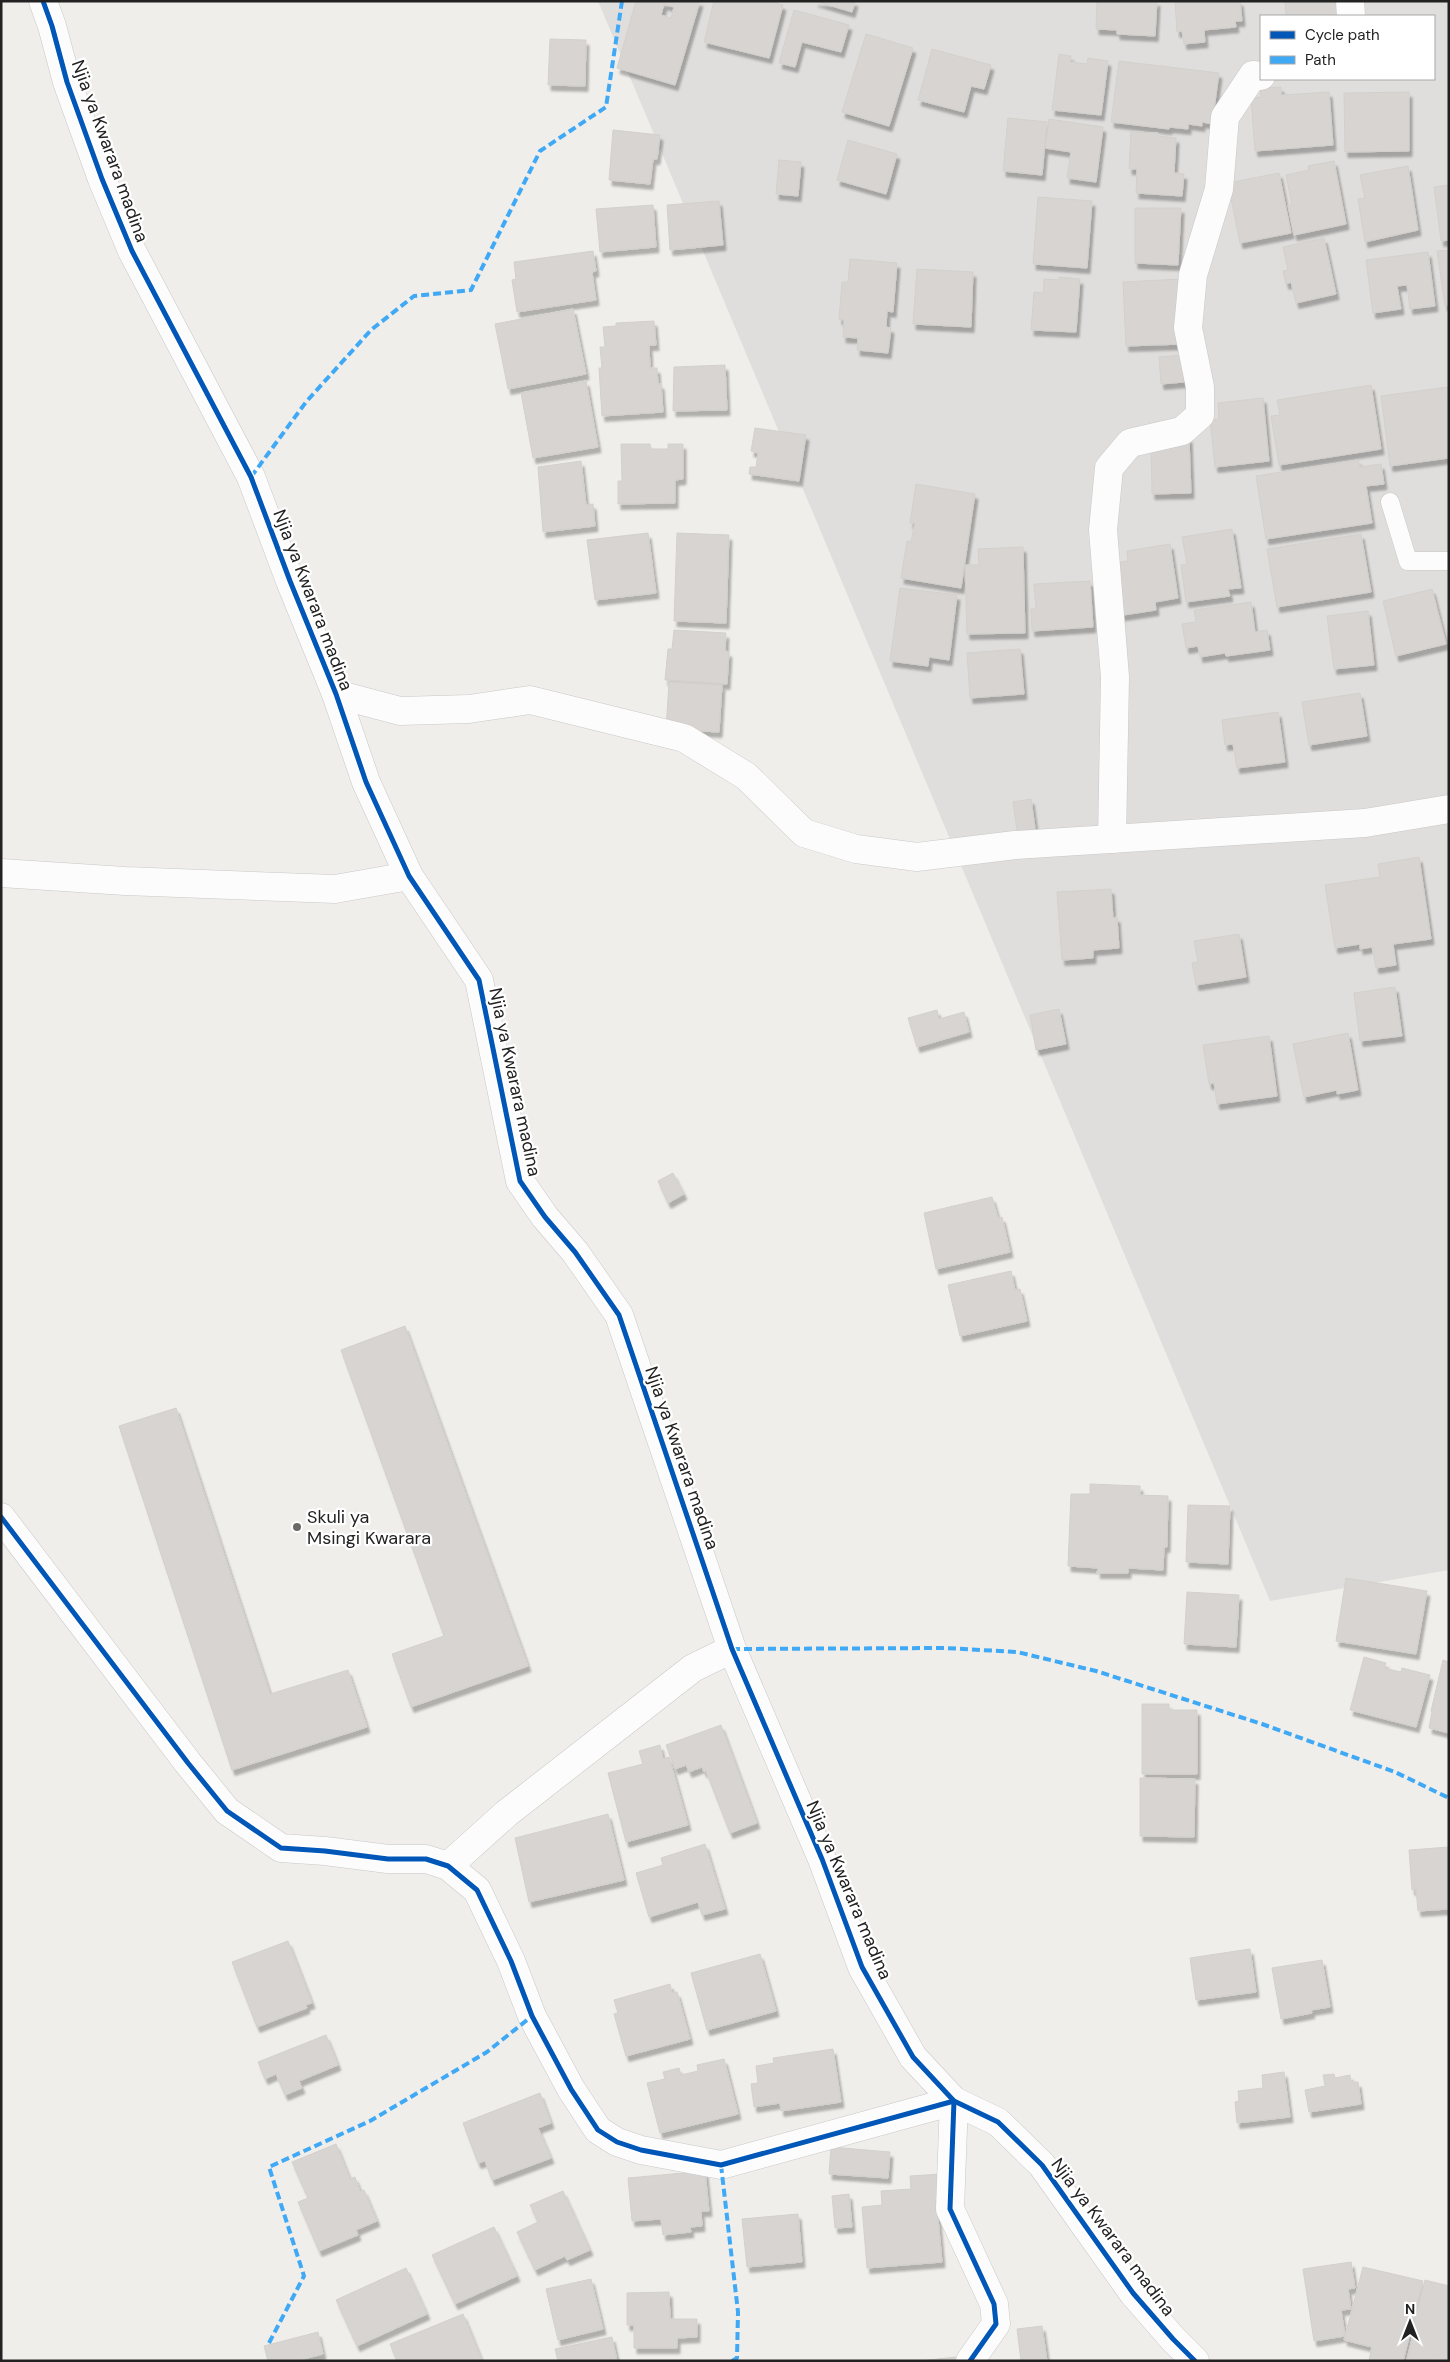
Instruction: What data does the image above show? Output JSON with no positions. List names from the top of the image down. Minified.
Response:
{"streets":{"street":["Njia ya Kwarara madina"]},"places":["Skuli ya Msingi Kwarara"],"legend":["Cycle path","Path"],"north":"top"}
